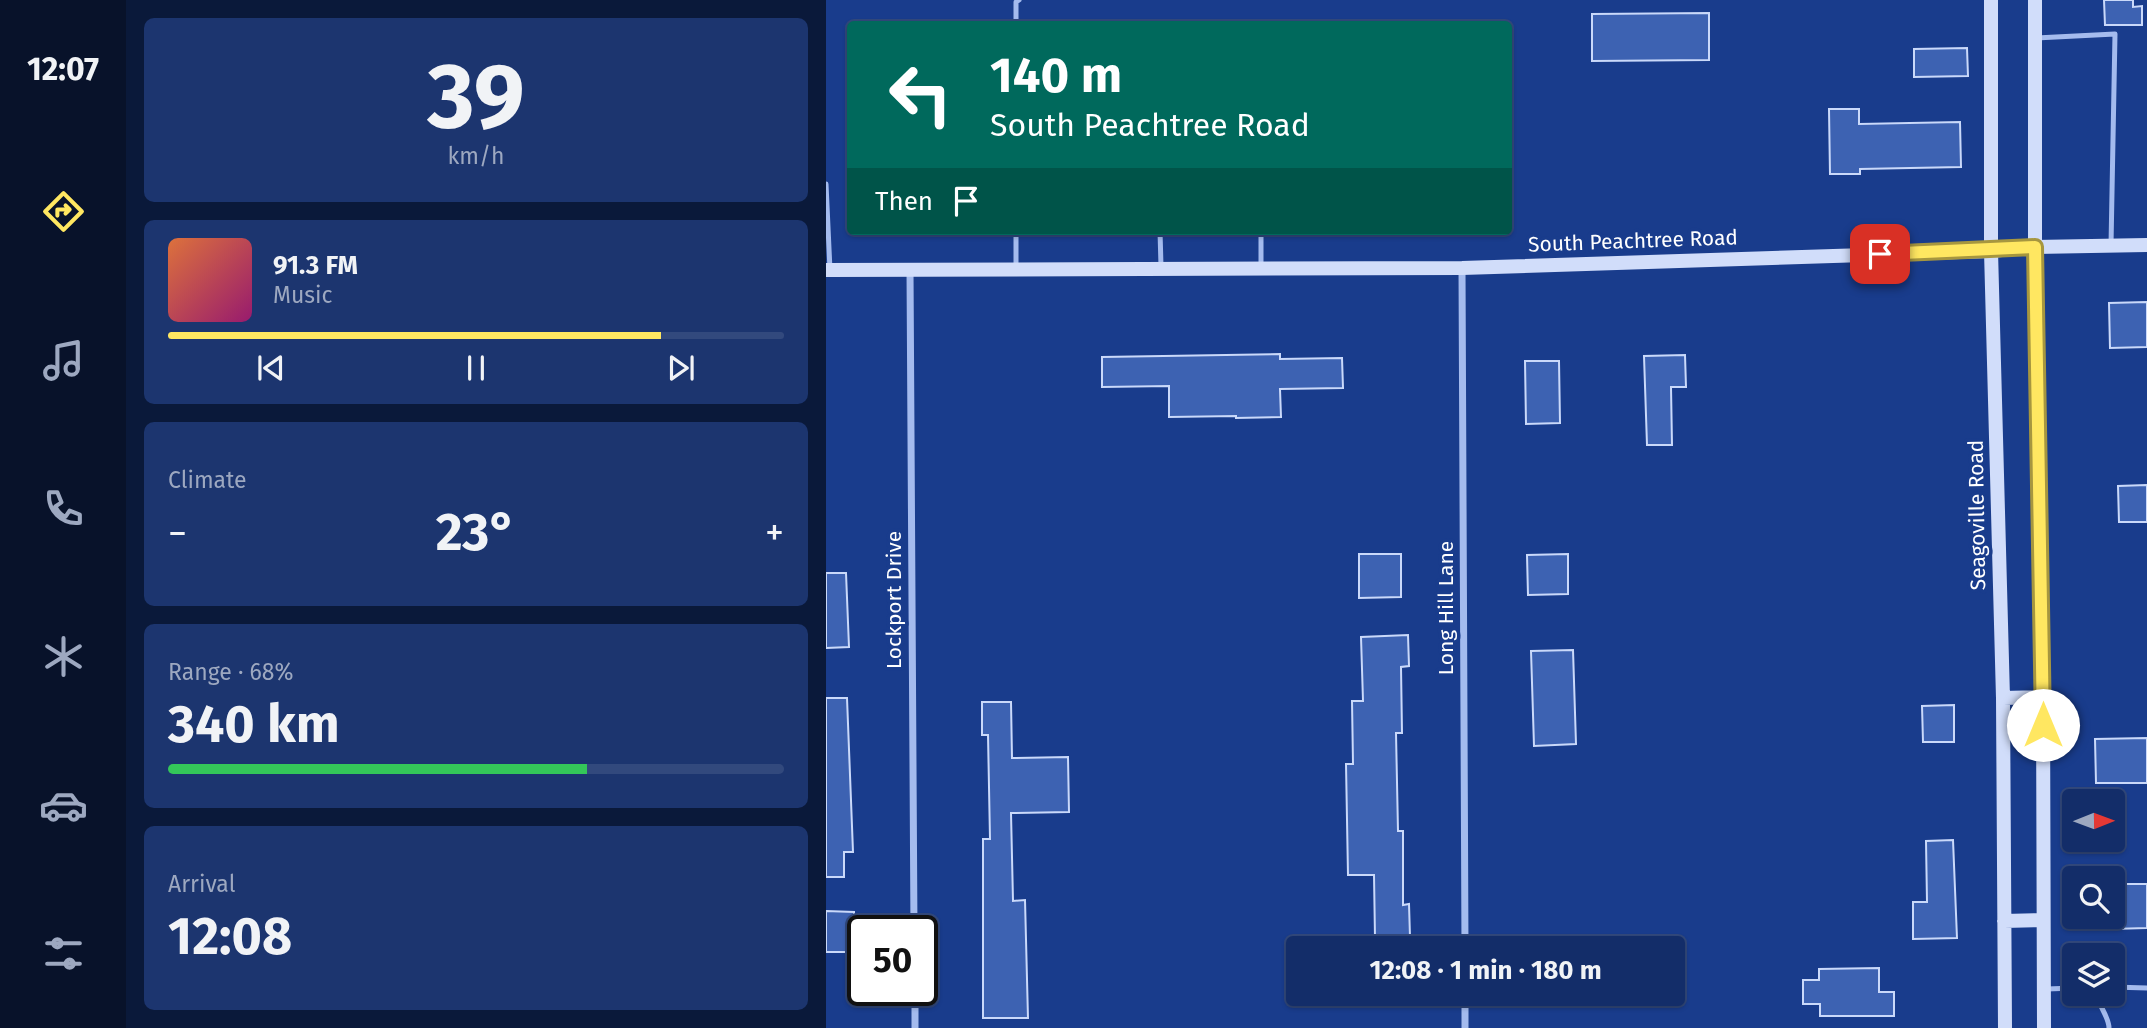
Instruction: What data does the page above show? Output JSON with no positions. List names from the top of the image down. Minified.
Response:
{"streets":{"main road":["South Peachtree Road","Seagoville Road"],"street":["Lockport Drive","Long Hill Lane"]},"crossings":[["South Peachtree Road","Seagoville Road"],["South Peachtree Road","Lockport Drive"],["South Peachtree Road","Long Hill Lane"]],"north":"right","page":{"tabs":"12:07","tile":[["39","km/h"],"Climate",["Range · 68%","340 km"],["Arrival","12:08"]],"turn":["140 m","South Peachtree Road"],"then":"Then","song":["91.3 FM","Music"],"heat":["−","23°","+"],"limit":"50","trip":"12:08 · 1 min · 180 m"}}
